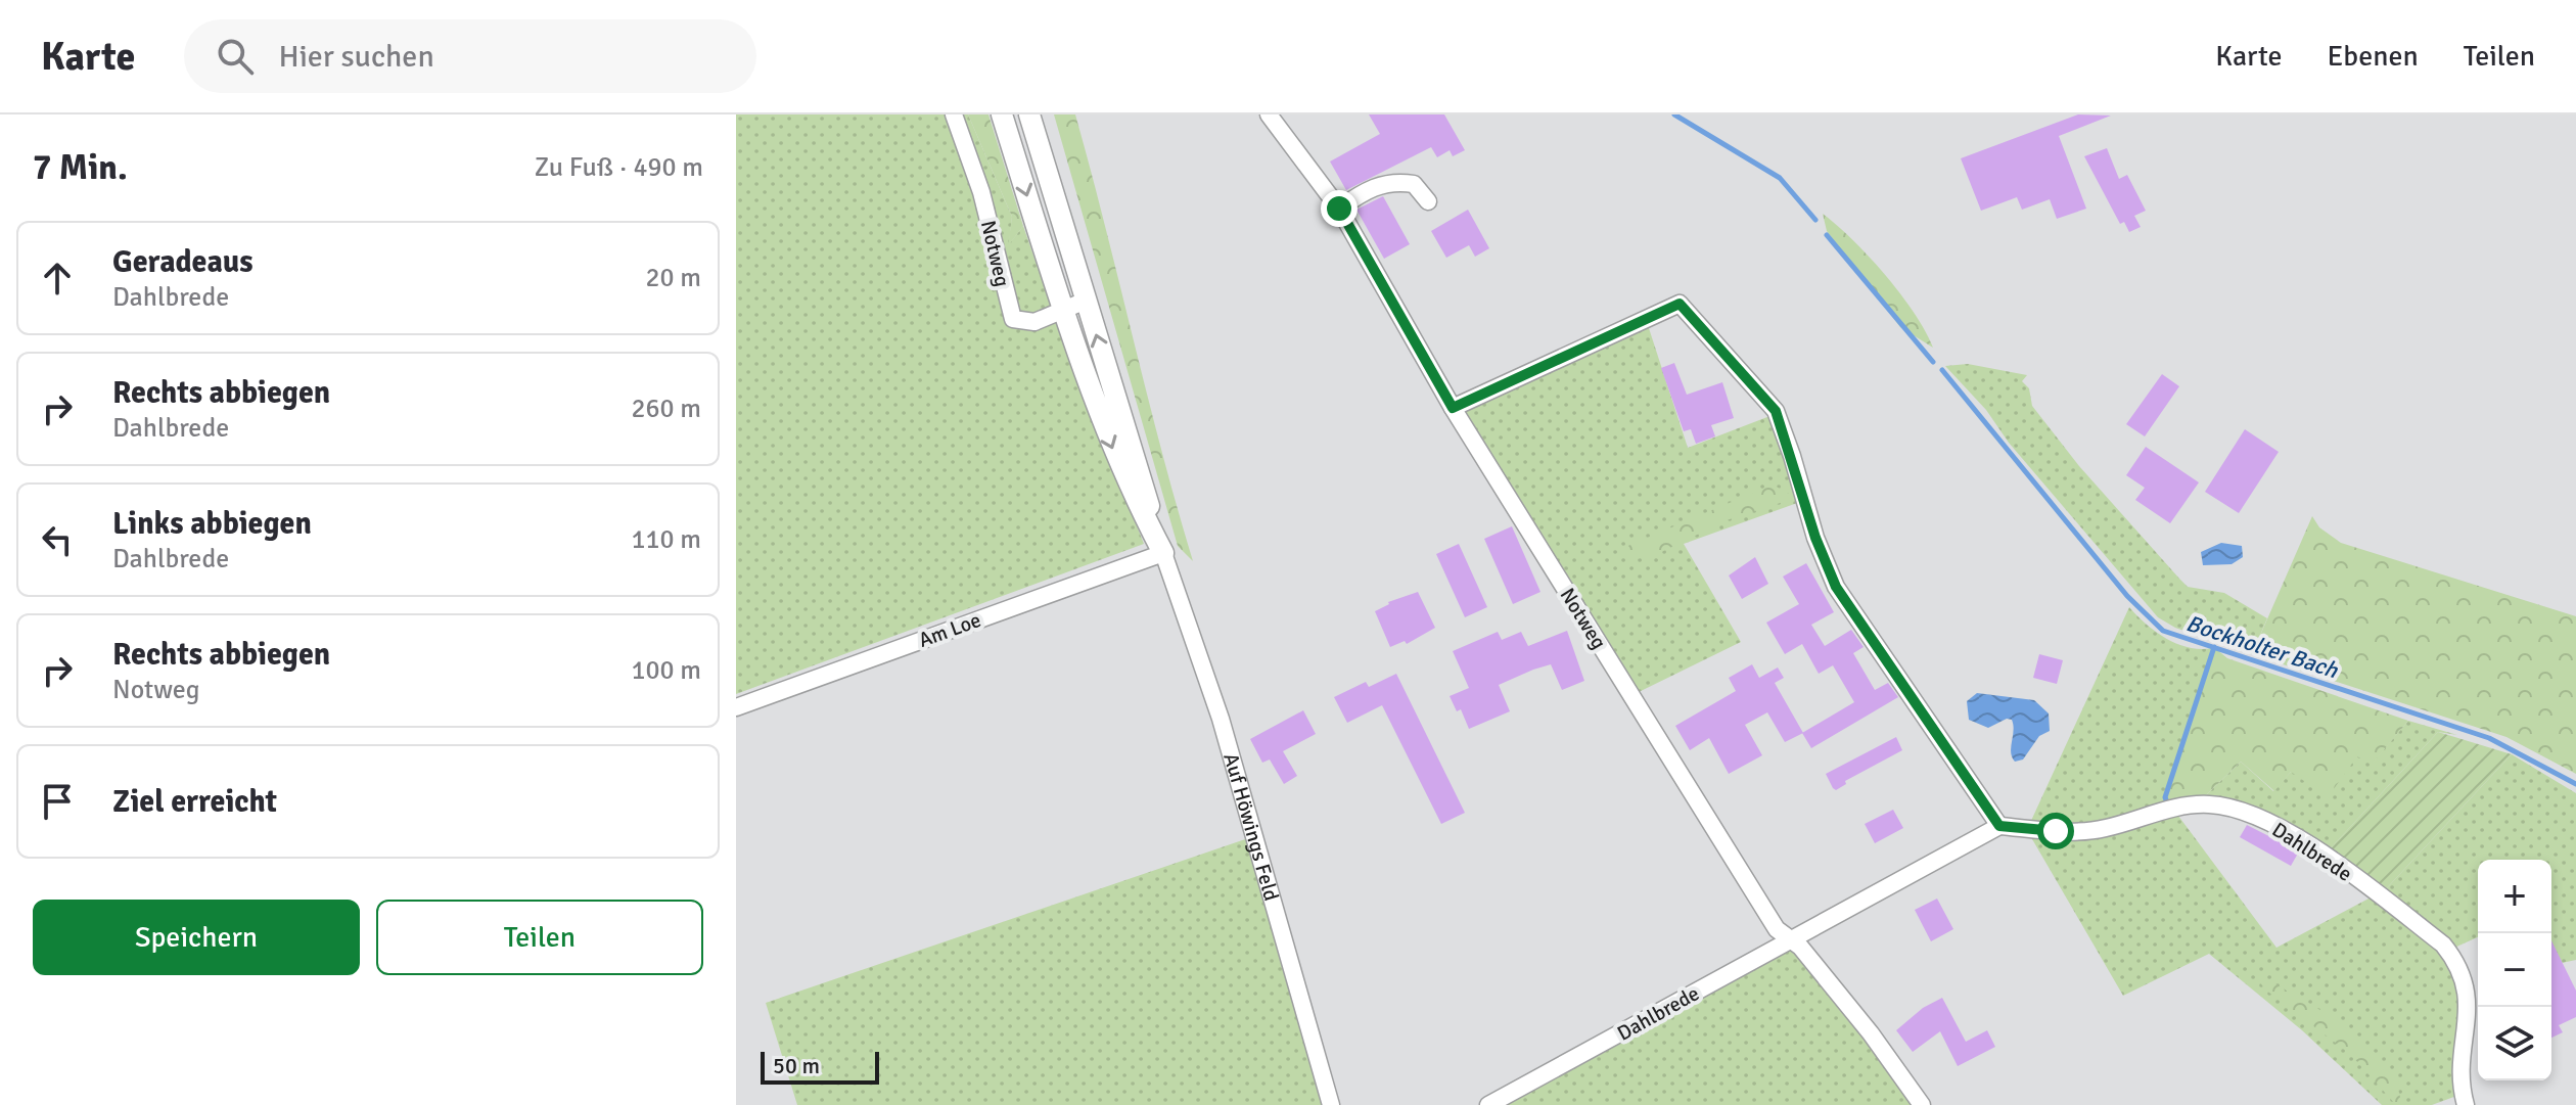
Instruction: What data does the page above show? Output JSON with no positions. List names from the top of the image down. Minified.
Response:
{"streets":{"main road":["Auf Höwings Feld"],"street":["Notweg","Am Loe","Dahlbrede"]},"crossings":[["Notweg","Auf Höwings Feld"],["Notweg","Dahlbrede"],["Am Loe","Auf Höwings Feld"]],"water":["Bockholter Bach"],"scale_bar":"50 m","page":{"header":"Karte","search":"Hier suchen","nav":["Karte","Ebenen","Teilen"],"heading":["7 Min.","Zu Fuß · 490 m"],"list":[["Geradeaus","Dahlbrede","20 m"],["Rechts abbiegen","Dahlbrede","260 m"],["Links abbiegen","Dahlbrede","110 m"],["Rechts abbiegen","Notweg","100 m"],"Ziel erreicht"],"map_buttons":["+","−"],"buttons":["Speichern","Teilen"],"scale":"50 m"}}
